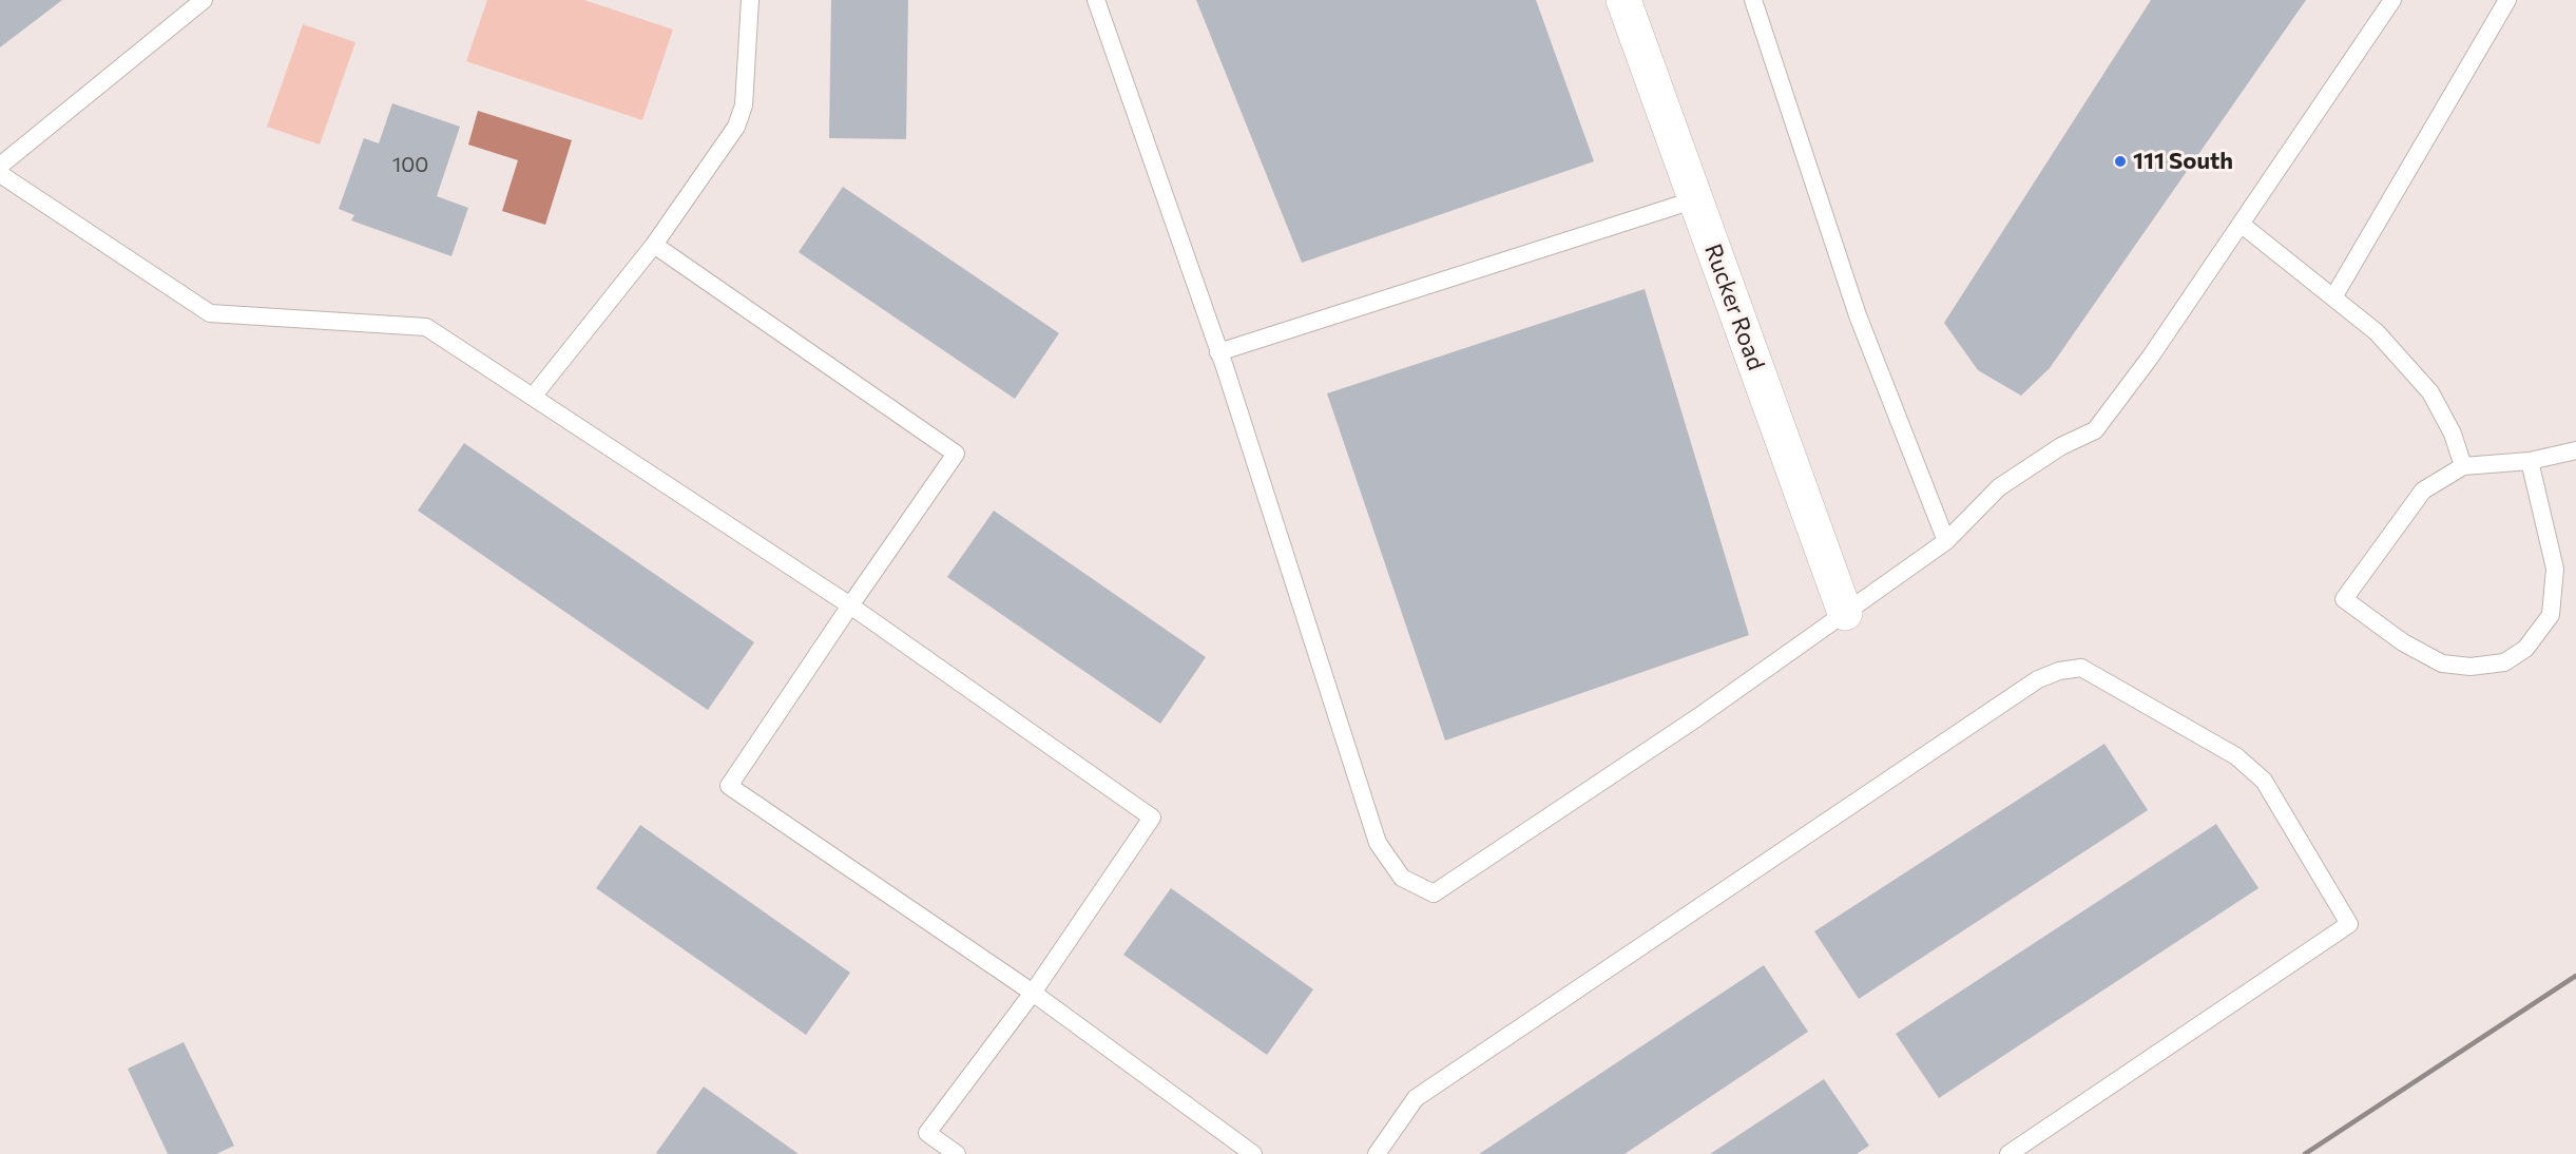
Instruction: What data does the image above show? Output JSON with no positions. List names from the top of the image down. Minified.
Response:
{"streets":{"street":["Rucker Road"]},"places":["111 South"],"house_numbers":["100"]}
